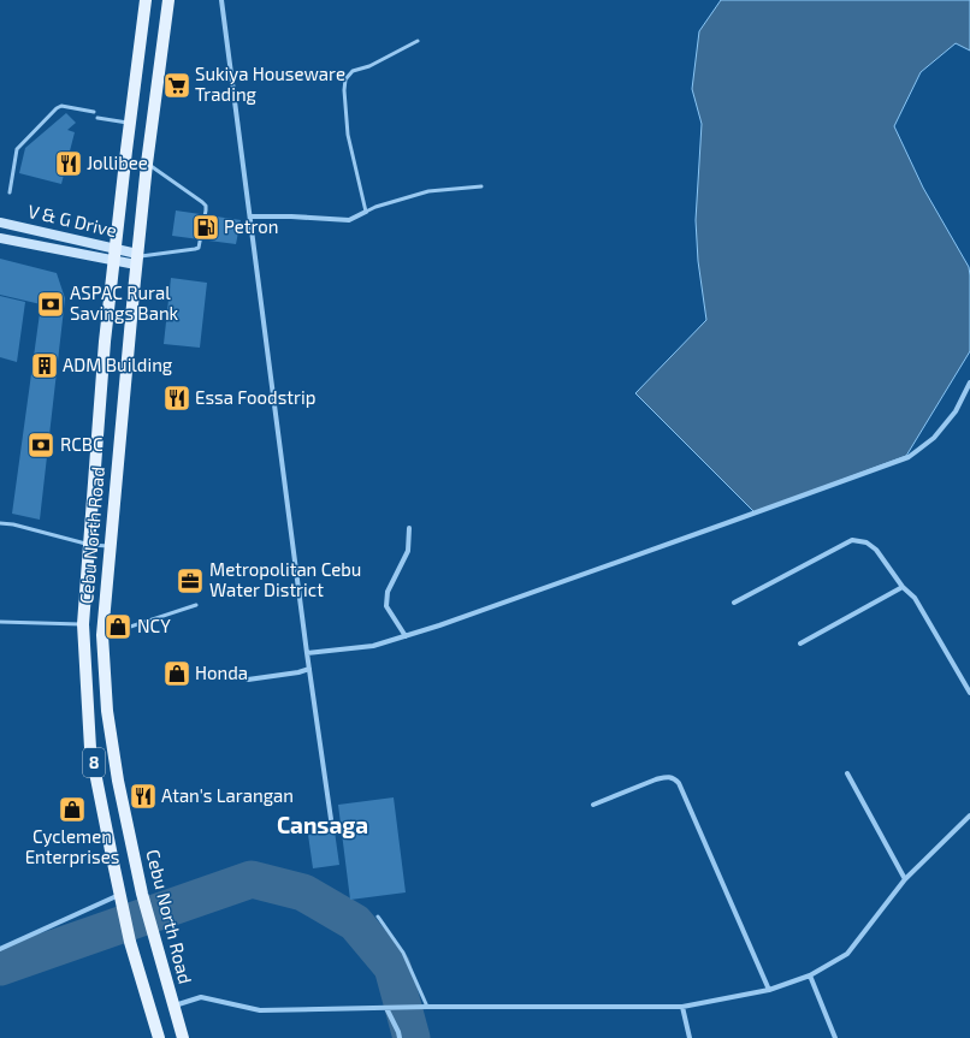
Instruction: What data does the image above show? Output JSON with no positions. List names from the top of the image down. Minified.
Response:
{"streets":{"main road":["Cebu North Road","8"],"street":["V & G Drive"]},"crossings":[["V & G Drive","Cebu North Road"]],"districts":["Cansaga"],"places":{"supermarket":["Sukiya Houseware Trading"],"restaurant":["Jollibee","Essa Foodstrip","Atan's Larangan"],"fuel station":["Petron"],"bank":["ASPAC Rural Savings Bank","RCBC"],"building":["ADM Building"],"office":["Metropolitan Cebu Water District"],"shop":["NCY","Honda","Cyclemen Enterprises"]}}
